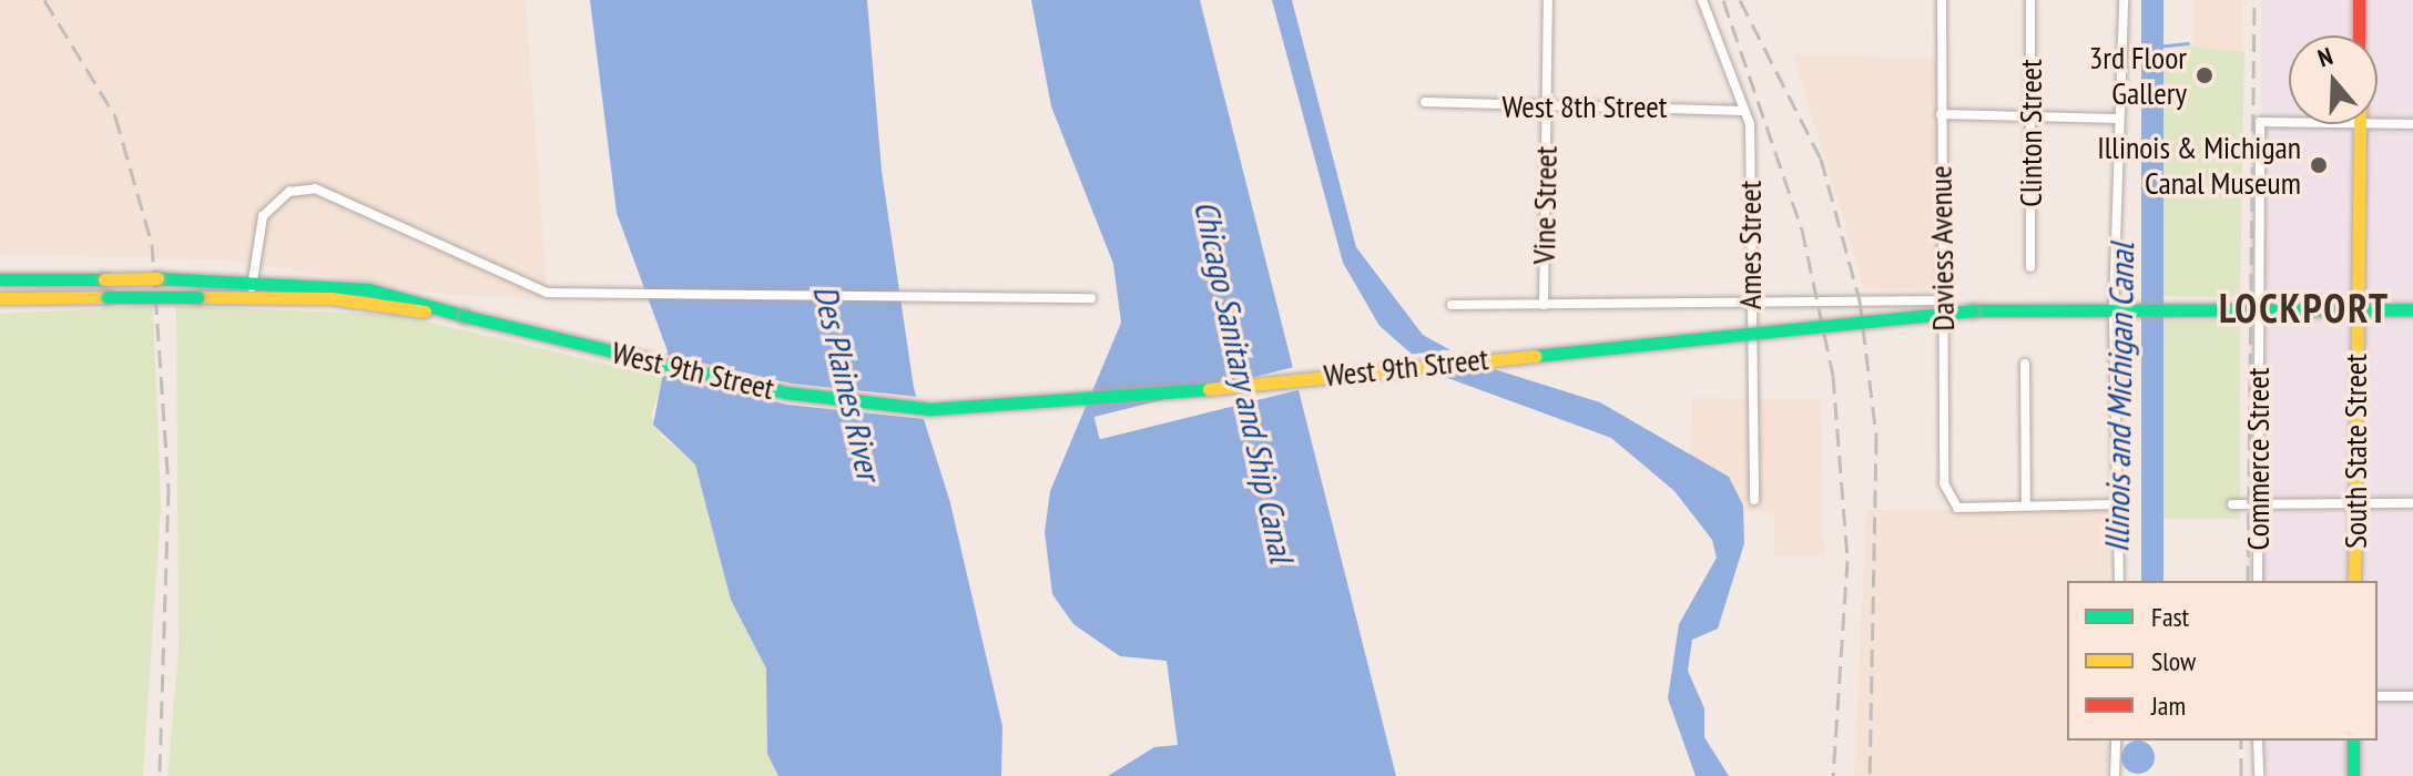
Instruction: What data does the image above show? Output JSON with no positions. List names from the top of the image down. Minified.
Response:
{"streets":{"main road":["West 9th Street","South State Street"],"street":["West 8th Street","Clinton Street","Vine Street","Ames Street","Daviess Avenue","Commerce Street"]},"crossings":[["West 8th Street","Vine Street"],["West 8th Street","Ames Street"],["Vine Street","West 9th Street"],["Ames Street","West 9th Street"],["Daviess Avenue","West 9th Street"],["West 9th Street","South State Street"],["West 9th Street","Commerce Street"]],"districts":["LOCKPORT"],"water":["Chicago Sanitary and Ship Canal","Des Plaines River","Illinois and Michigan Canal"],"places":["3rd Floor Gallery","Illinois & Michigan Canal Museum"],"legend":["Fast","Slow","Jam"],"north":"top"}
